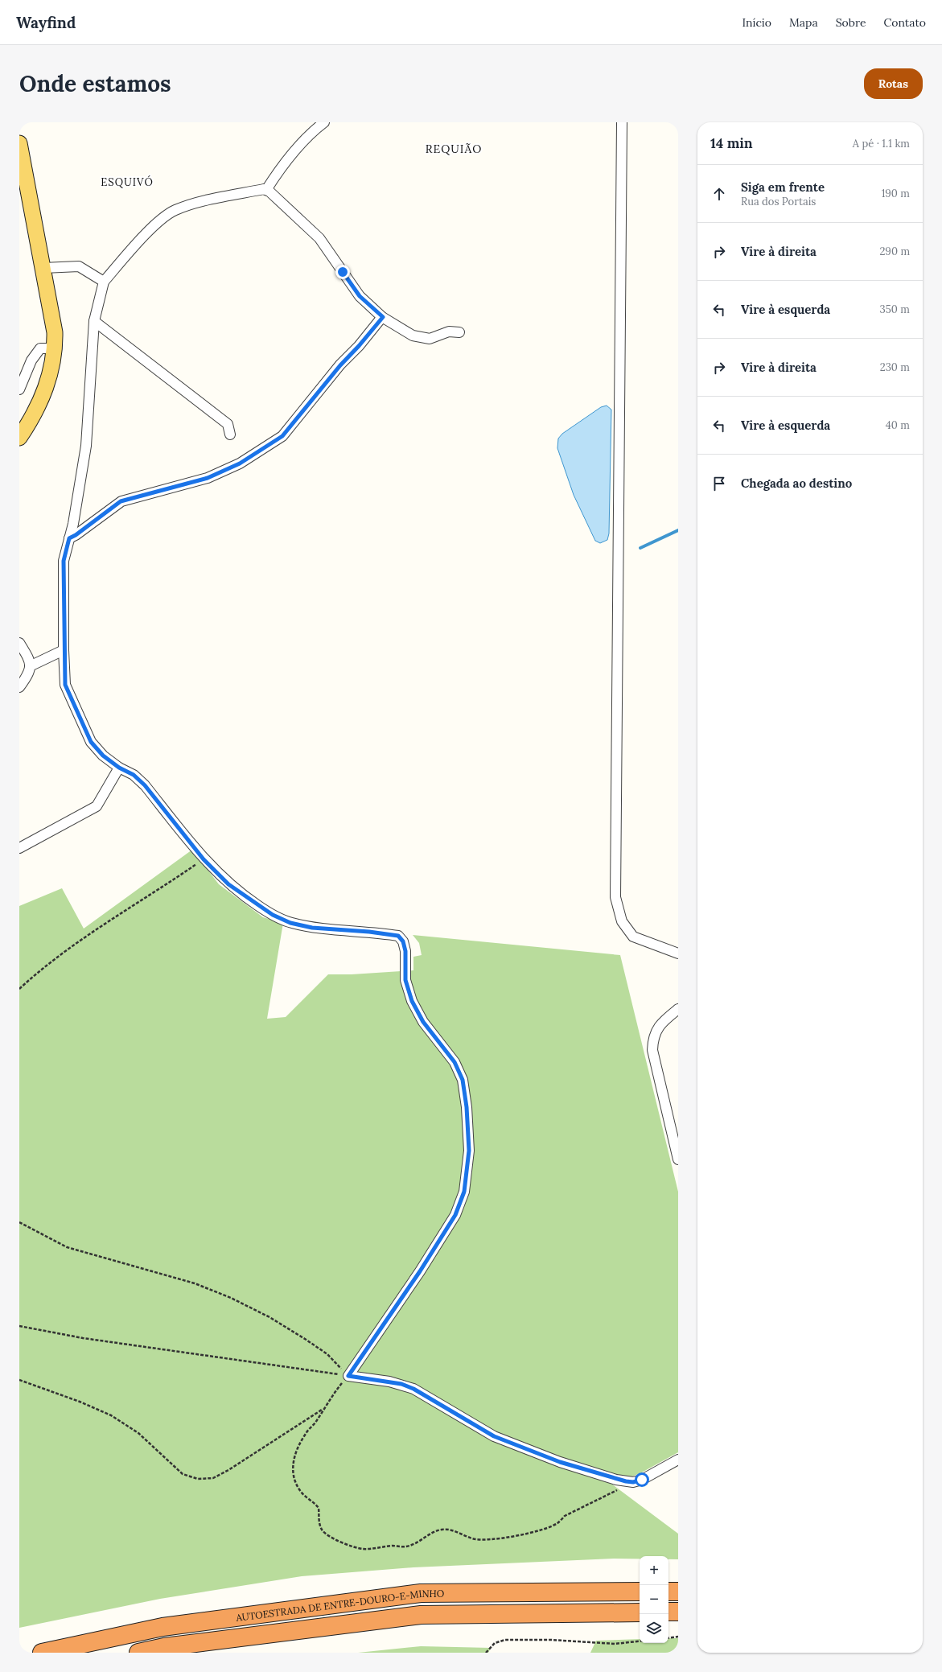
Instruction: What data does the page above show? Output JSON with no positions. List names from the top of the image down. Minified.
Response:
{"streets":{"highway":["AUTOESTRADA DE ENTRE-DOURO-E-MINHO"]},"districts":["REQUIÃO","ESQUIVÓ"],"page":{"header":"Wayfind","nav":["Início","Mapa","Sobre","Contato"],"buttons":"Rotas","title":"Onde estamos","heading":["14 min","A pé · 1.1 km"],"list":[["Siga em frente","Rua dos Portais","190 m"],["Vire à direita","290 m"],["Vire à esquerda","350 m"],["Vire à direita","230 m"],["Vire à esquerda","40 m"],"Chegada ao destino"],"map_buttons":["+","−"]}}
